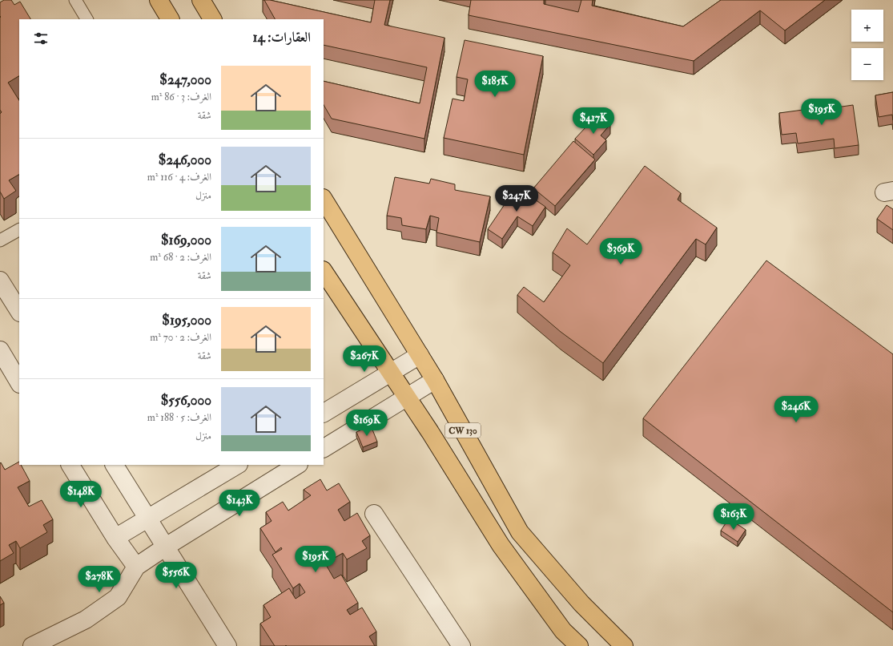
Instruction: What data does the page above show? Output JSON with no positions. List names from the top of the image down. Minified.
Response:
{"streets":{"main road":["CW 130"]},"page":{"map_buttons":["+","−"],"heading":"العقارات: 14","list":[{"name":"$247,000","note":"الغرف: 3 · 86 m² · شقة"},{"name":"$246,000","note":"الغرف: 4 · 116 m² · منزل"},{"name":"$169,000","note":"الغرف: 2 · 68 m² · شقة"},{"name":"$195,000","note":"الغرف: 2 · 70 m² · شقة"},{"name":"$556,000","note":"الغرف: 5 · 188 m² · منزل"}],"price":["$185K","$195K","$417K","$247K","$369K","$267K","$246K","$169K","$148K","$143K","$163K","$195K","$556K","$278K"]}}
